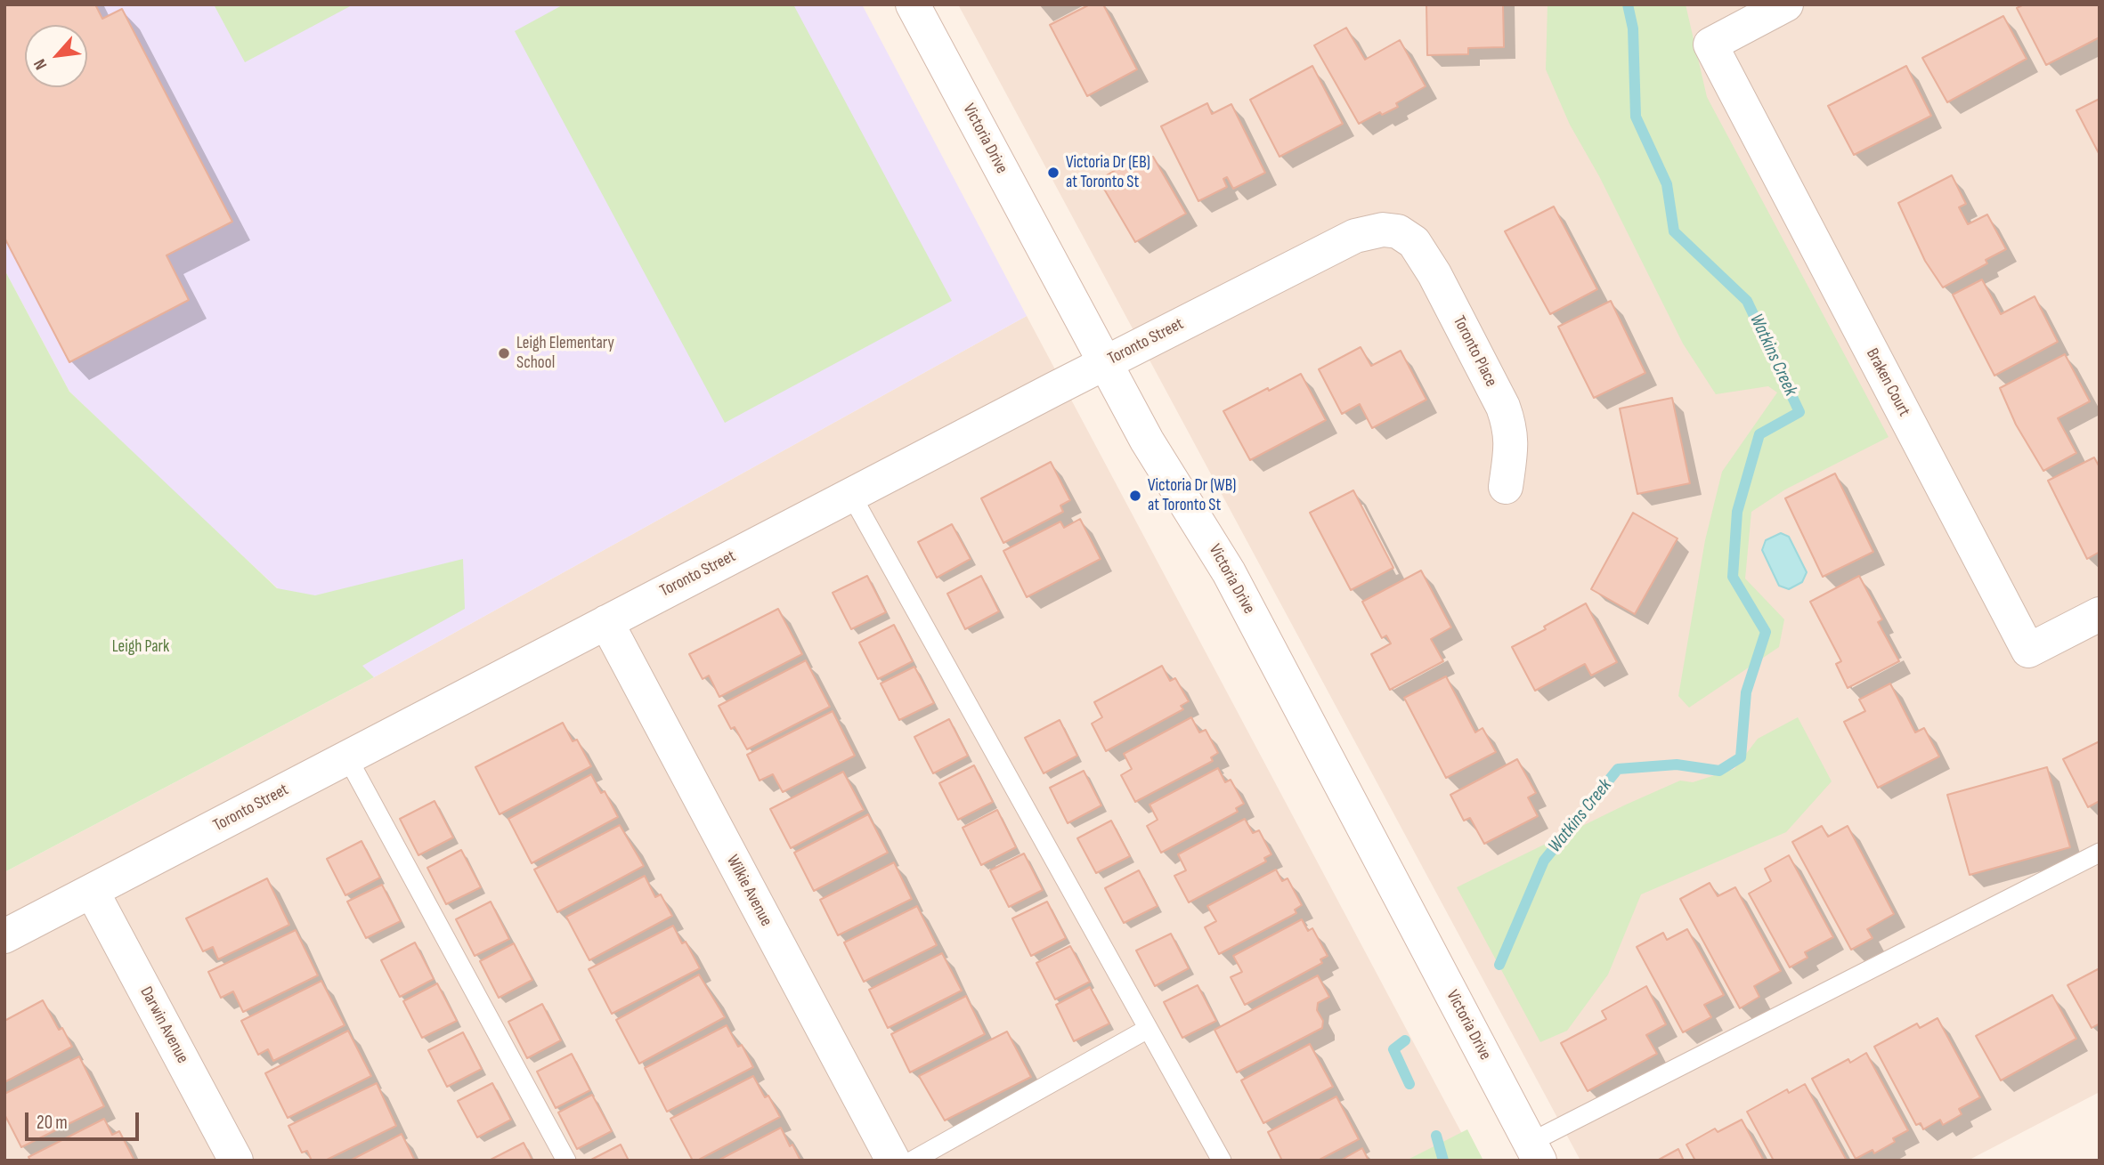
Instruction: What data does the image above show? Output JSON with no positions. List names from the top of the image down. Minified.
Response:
{"streets":{"street":["Victoria Drive","Toronto Street","Toronto Place","Braken Court","Wilkie Avenue","Darwin Avenue"]},"crossings":[["Victoria Drive","Toronto Street"],["Toronto Street","Toronto Place"],["Toronto Street","Wilkie Avenue"],["Toronto Street","Darwin Avenue"]],"water":["Watkins Creek"],"parks":["Leigh Park"],"places":["Victoria Dr (EB) at Toronto St","Leigh Elementary School","Victoria Dr (WB) at Toronto St"],"scale_bar":"20 m","north":"bottom left"}
